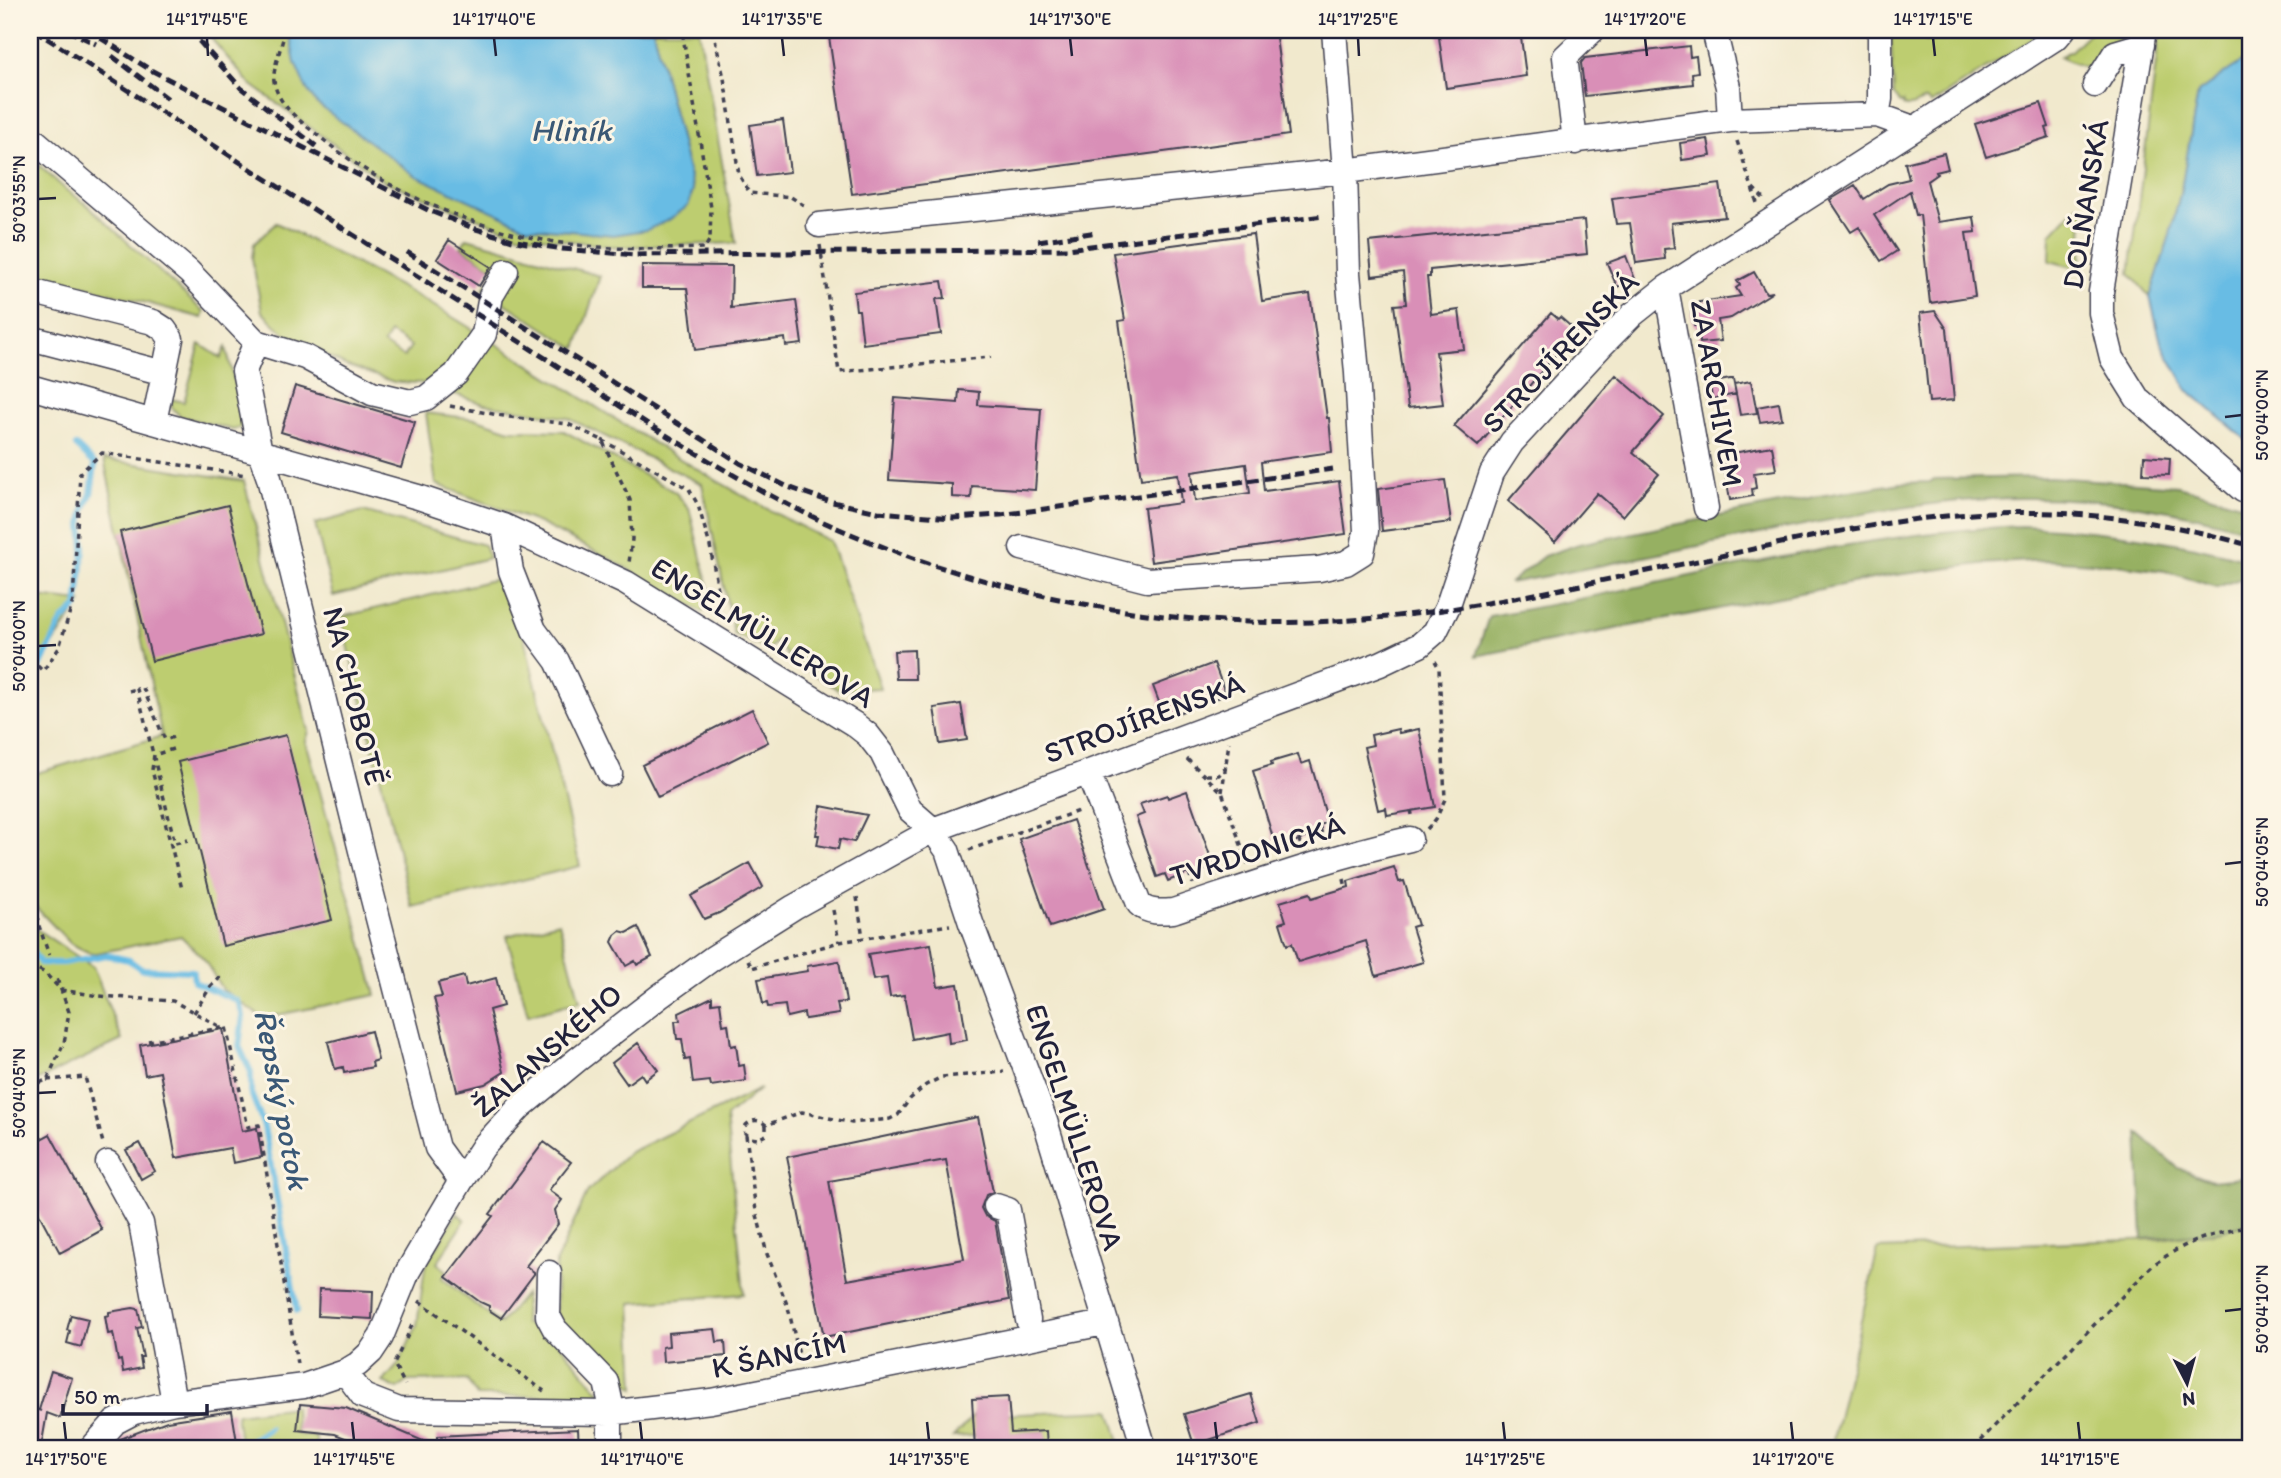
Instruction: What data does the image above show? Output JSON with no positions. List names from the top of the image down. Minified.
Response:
{"streets":{"street":["DOLŇANSKÁ","STROJÍRENSKÁ","ZA ARCHIVEM","ENGELMÜLLEROVA","NA CHOBOTĚ","TVRDONICKÁ","ŽALANSKÉHO","K ŠANCÍM"]},"crossings":[["STROJÍRENSKÁ","ZA ARCHIVEM"],["STROJÍRENSKÁ","ENGELMÜLLEROVA"],["STROJÍRENSKÁ","TVRDONICKÁ"],["STROJÍRENSKÁ","ŽALANSKÉHO"],["ENGELMÜLLEROVA","NA CHOBOTĚ"],["ENGELMÜLLEROVA","ŽALANSKÉHO"],["ENGELMÜLLEROVA","K ŠANCÍM"],["NA CHOBOTĚ","ŽALANSKÉHO"],["ŽALANSKÉHO","K ŠANCÍM"]],"water":["Hliník","Řepský potok"],"scale_bar":"50 m","north":"bottom","coordinates":["14°17'45\"E","14°17'40\"E","14°17'35\"E","14°17'30\"E","14°17'25\"E","14°17'20\"E","14°17'15\"E","50°03'55\"N","50°04'00\"N","50°04'05\"N","50°04'10\"N","14°17'50\"E"]}
